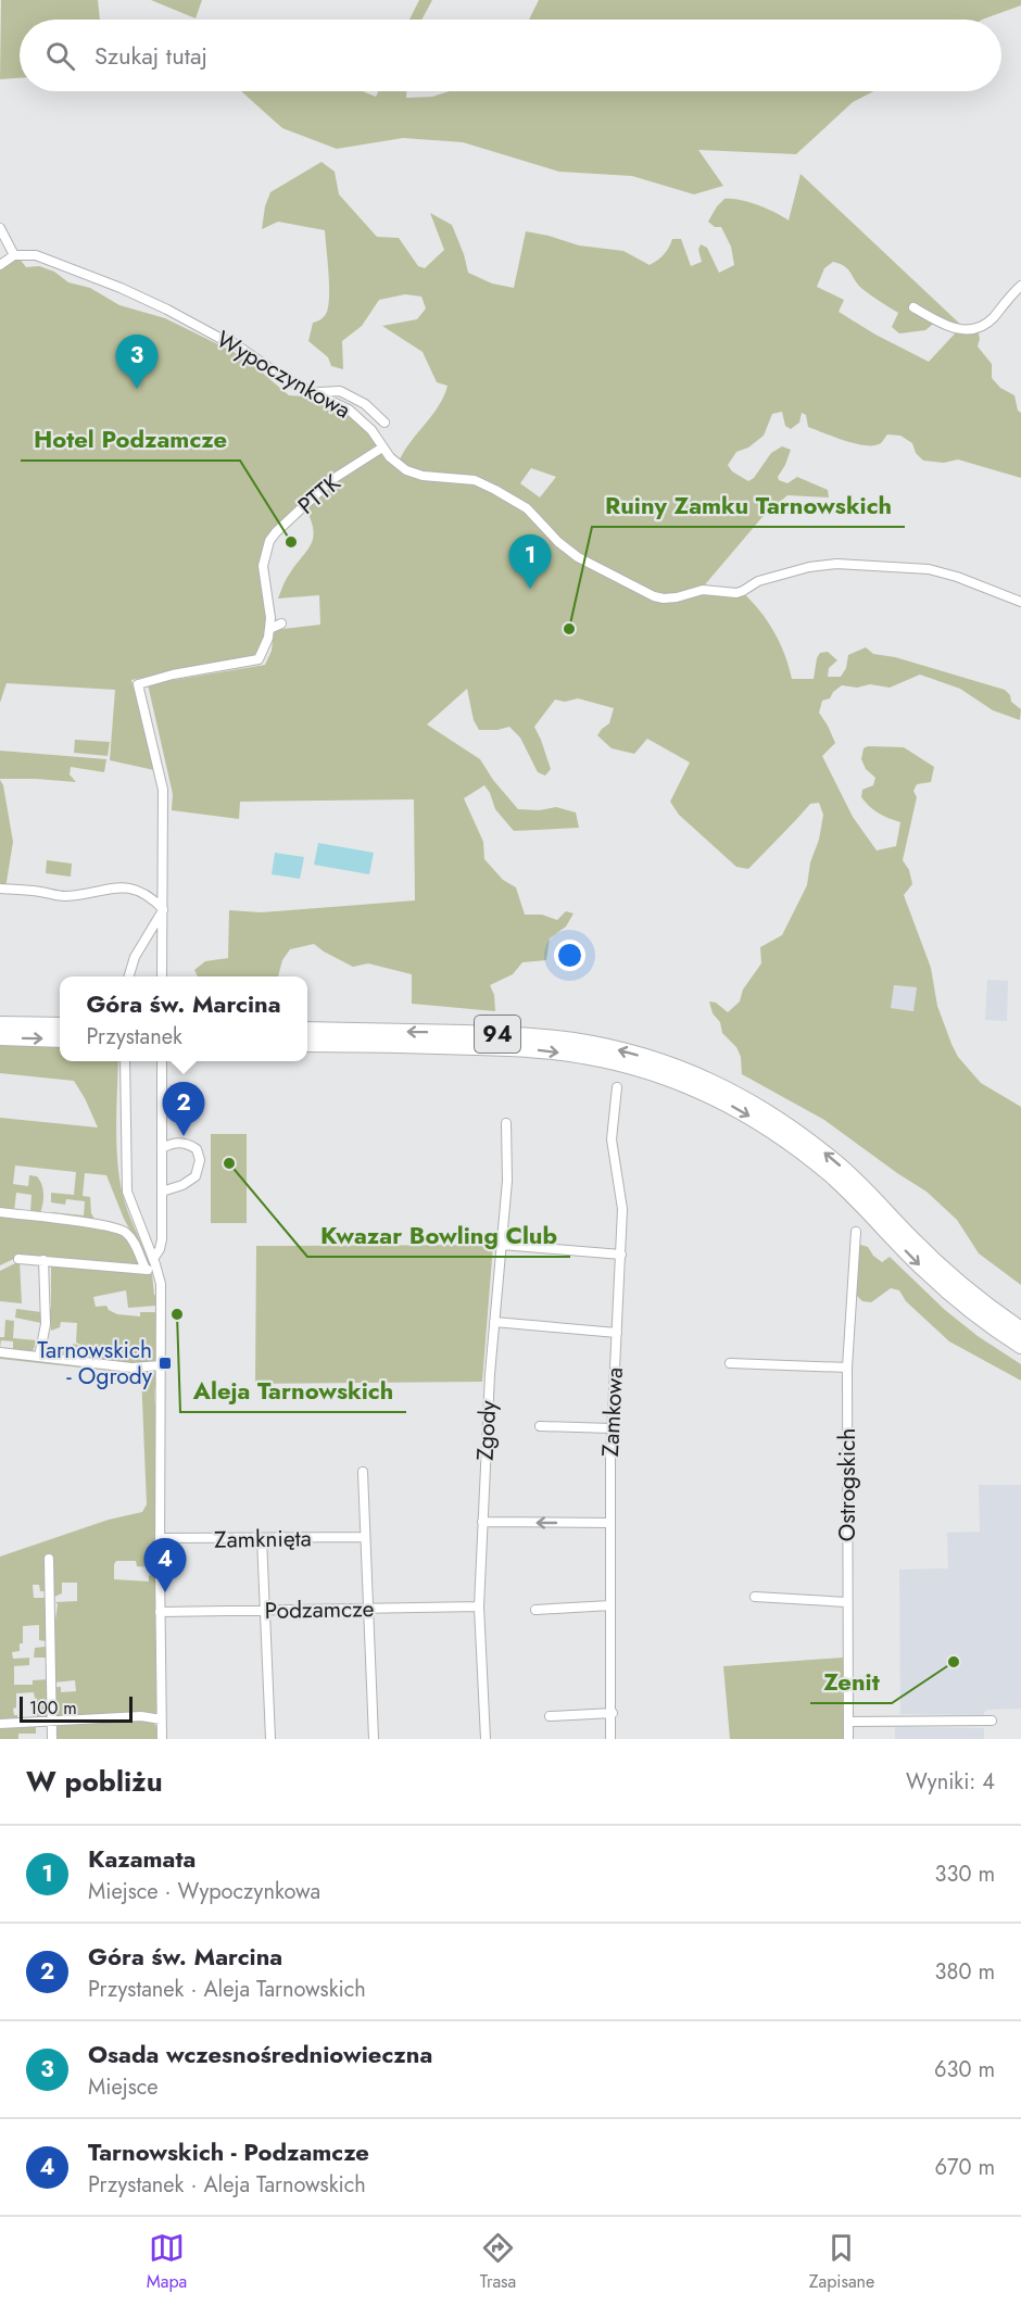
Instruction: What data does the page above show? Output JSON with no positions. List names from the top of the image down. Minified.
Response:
{"streets":{"main road":["94"],"street":["Wypoczynkowa","PTTK","Zamkowa","Zgody","Ostrogskich","Zamknięta","Podzamcze"]},"crossings":[["Wypoczynkowa","PTTK"],["Zgody","Podzamcze"]],"places":{"other":["Hotel Podzamcze","Ruiny Zamku Tarnowskich","Kwazar Bowling Club","Aleja Tarnowskich","Zenit"],"transit":["Tarnowskich - Ogrody"]},"scale_bar":"100 m","page":{"search":"Szukaj tutaj","pins":["3","1","2","4"],"popup":["Góra św. Marcina","Przystanek"],"scale":"100 m","heading":["W pobliżu","Wyniki: 4"],"list":[{"mark":"1","name":"Kazamata","note":"Miejsce · Wypoczynkowa","value":"330 m"},{"mark":"2","name":"Góra św. Marcina","note":"Przystanek · Aleja Tarnowskich","value":"380 m"},{"mark":"3","name":"Osada wczesnośredniowieczna","note":"Miejsce","value":"630 m"},{"mark":"4","name":"Tarnowskich - Podzamcze","note":"Przystanek · Aleja Tarnowskich","value":"670 m"}],"nav":["Mapa","Trasa","Zapisane"]}}
